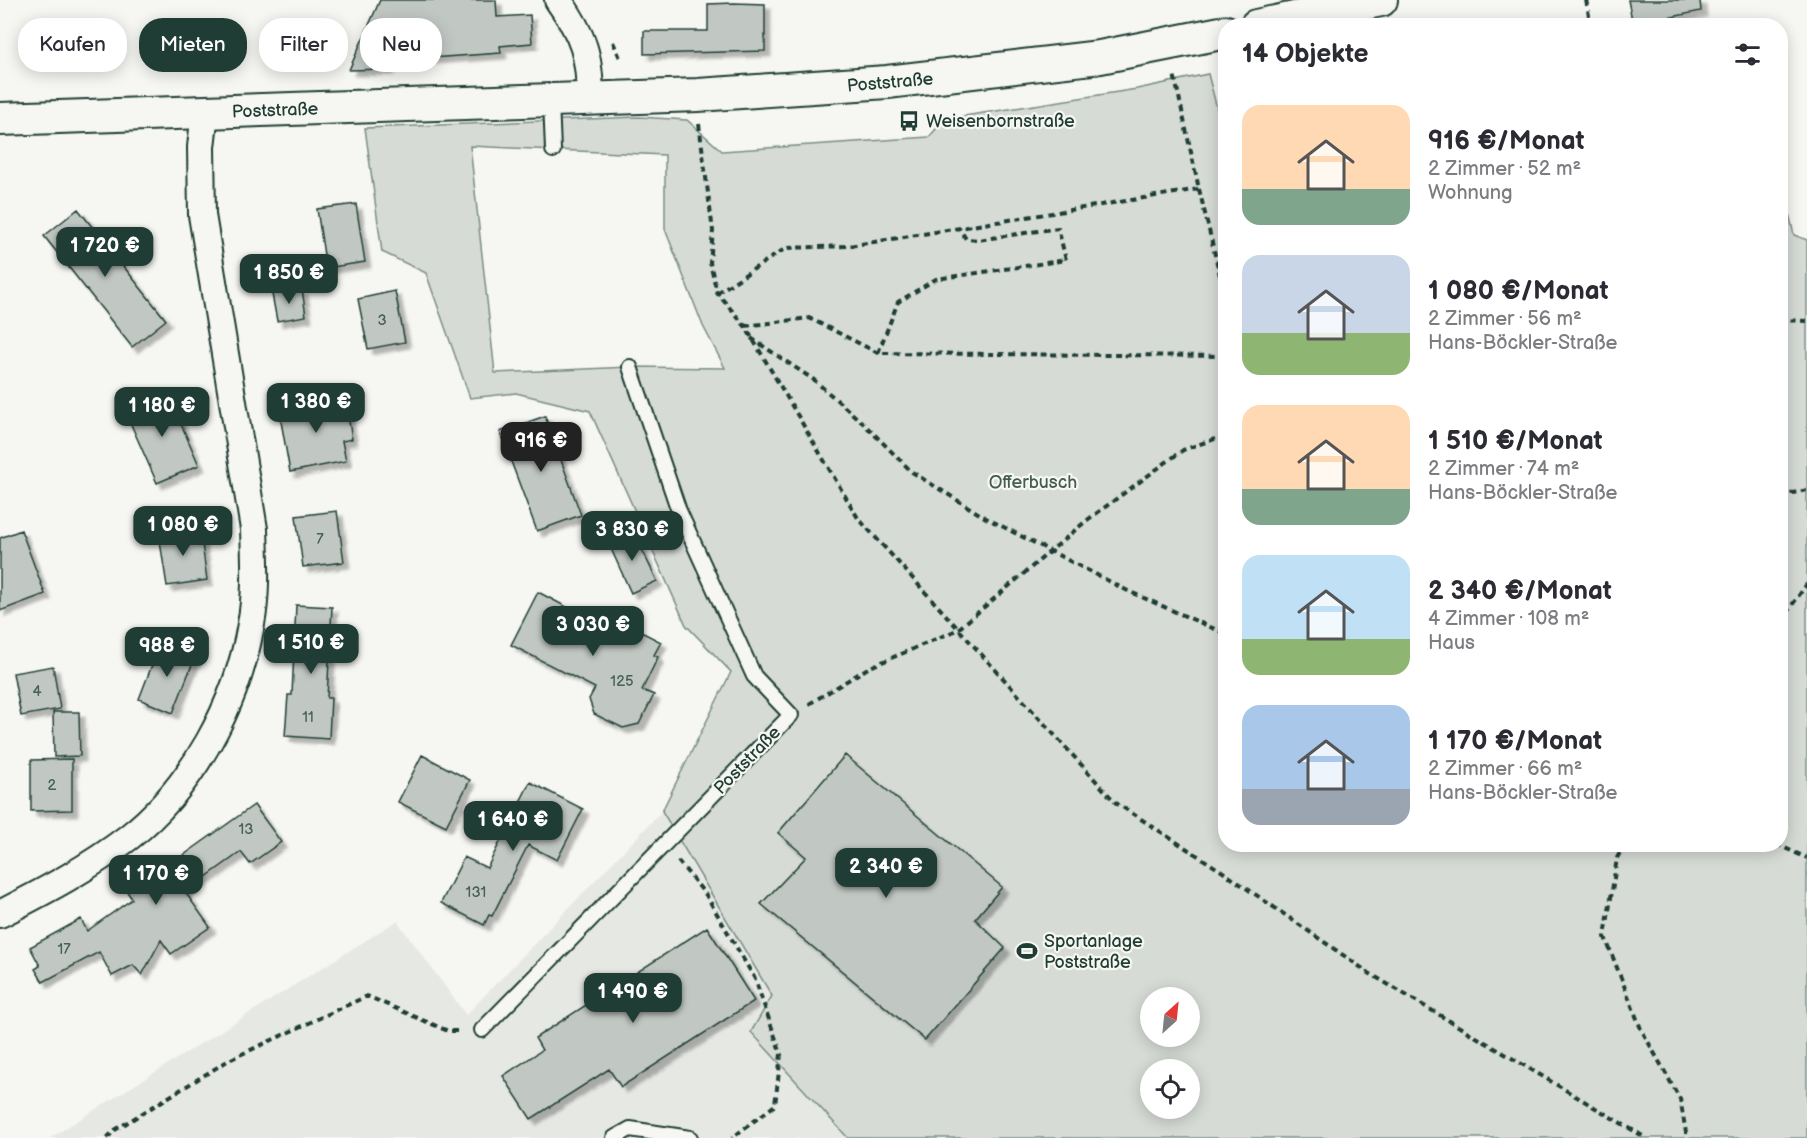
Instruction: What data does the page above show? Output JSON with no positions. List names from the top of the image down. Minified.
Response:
{"streets":{"street":["Poststraße"]},"parks":["Offerbusch"],"places":{"bus stop":["Weisenbornstraße"],"sports":["Sportanlage Poststraße"]},"house_numbers":["3","7","125","4","11","2","13","131","17"],"north":"top right","page":{"chip":["Kaufen","Mieten","Filter","Neu"],"heading":"14 Objekte","list":[{"name":"916 €/Monat","note":"2 Zimmer · 52 m² · Wohnung"},{"name":"1 080 €/Monat","note":"2 Zimmer · 56 m² · Hans-Böckler-Straße"},{"name":"1 510 €/Monat","note":"2 Zimmer · 74 m² · Hans-Böckler-Straße"},{"name":"2 340 €/Monat","note":"4 Zimmer · 108 m² · Haus"},{"name":"1 170 €/Monat","note":"2 Zimmer · 66 m² · Hans-Böckler-Straße"}],"price":["1 720 €","1 850 €","1 380 €","1 180 €","916 €","1 080 €","3 830 €","3 030 €","1 510 €","988 €","1 640 €","2 340 €","1 170 €","1 490 €"]}}
